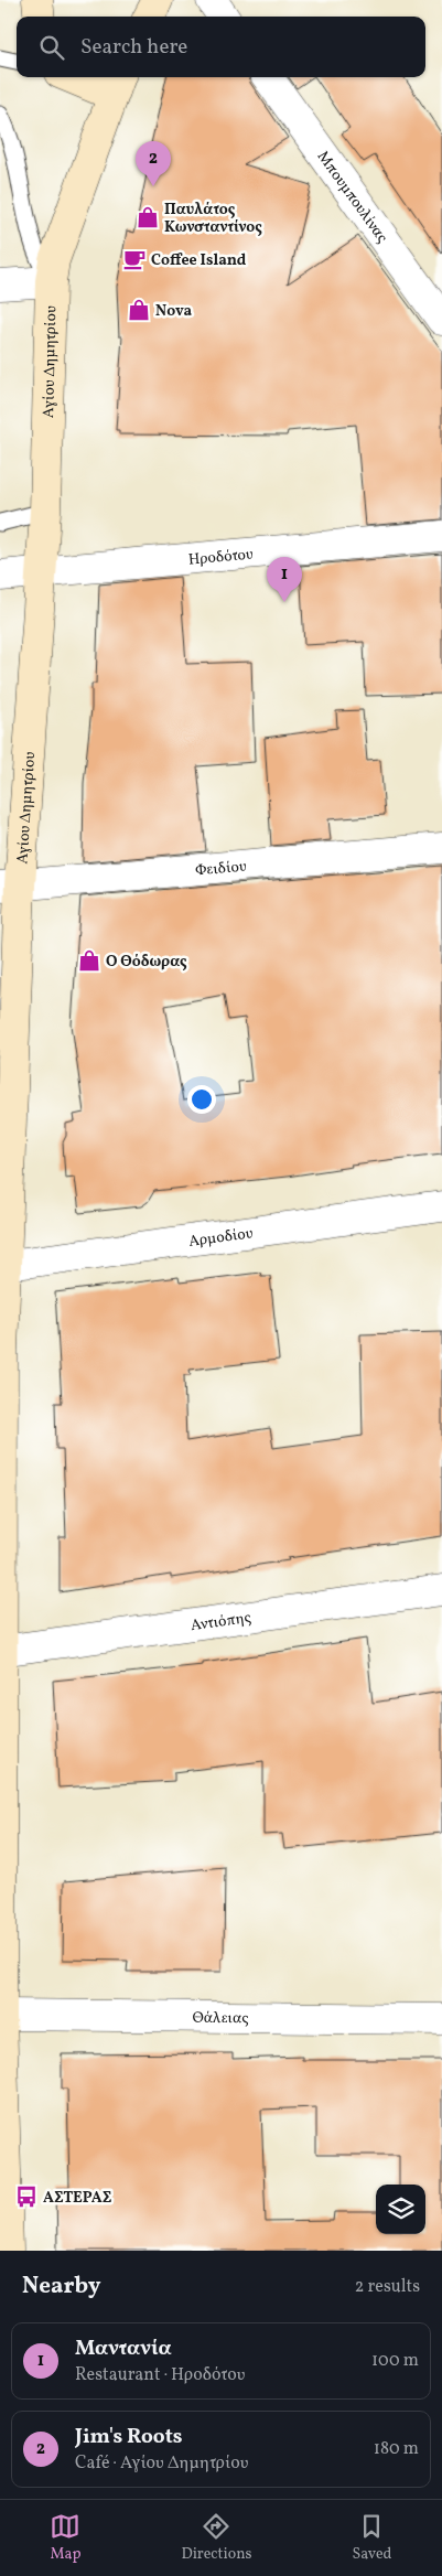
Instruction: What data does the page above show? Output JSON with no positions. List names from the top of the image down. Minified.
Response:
{"streets":{"main road":["Αγίου Δημητρίου"],"street":["Μπουμπουλίνας","Ηροδότου","Φειδίου","Αρμοδίου","Αντιόπης","Θάλειας"]},"crossings":[["Αγίου Δημητρίου","Ηροδότου"],["Αγίου Δημητρίου","Φειδίου"],["Αγίου Δημητρίου","Αρμοδίου"],["Αγίου Δημητρίου","Αντιόπης"],["Αγίου Δημητρίου","Θάλειας"]],"places":{"shop":["Παυλάτος Κωνσταντίνος","Nova","Ο Θόδωρας"],"cafe":["Coffee Island"],"bus stop":["ΑΣΤΕΡΑΣ"]},"page":{"search":"Search here","pins":["2","1"],"heading":["Nearby","2 results"],"list":[{"mark":"1","name":"Μαντανία","note":"Restaurant · Ηροδότου","value":"100 m"},{"mark":"2","name":"Jim's Roots","note":"Café · Αγίου Δημητρίου","value":"180 m"}],"nav":["Map","Directions","Saved"]}}
